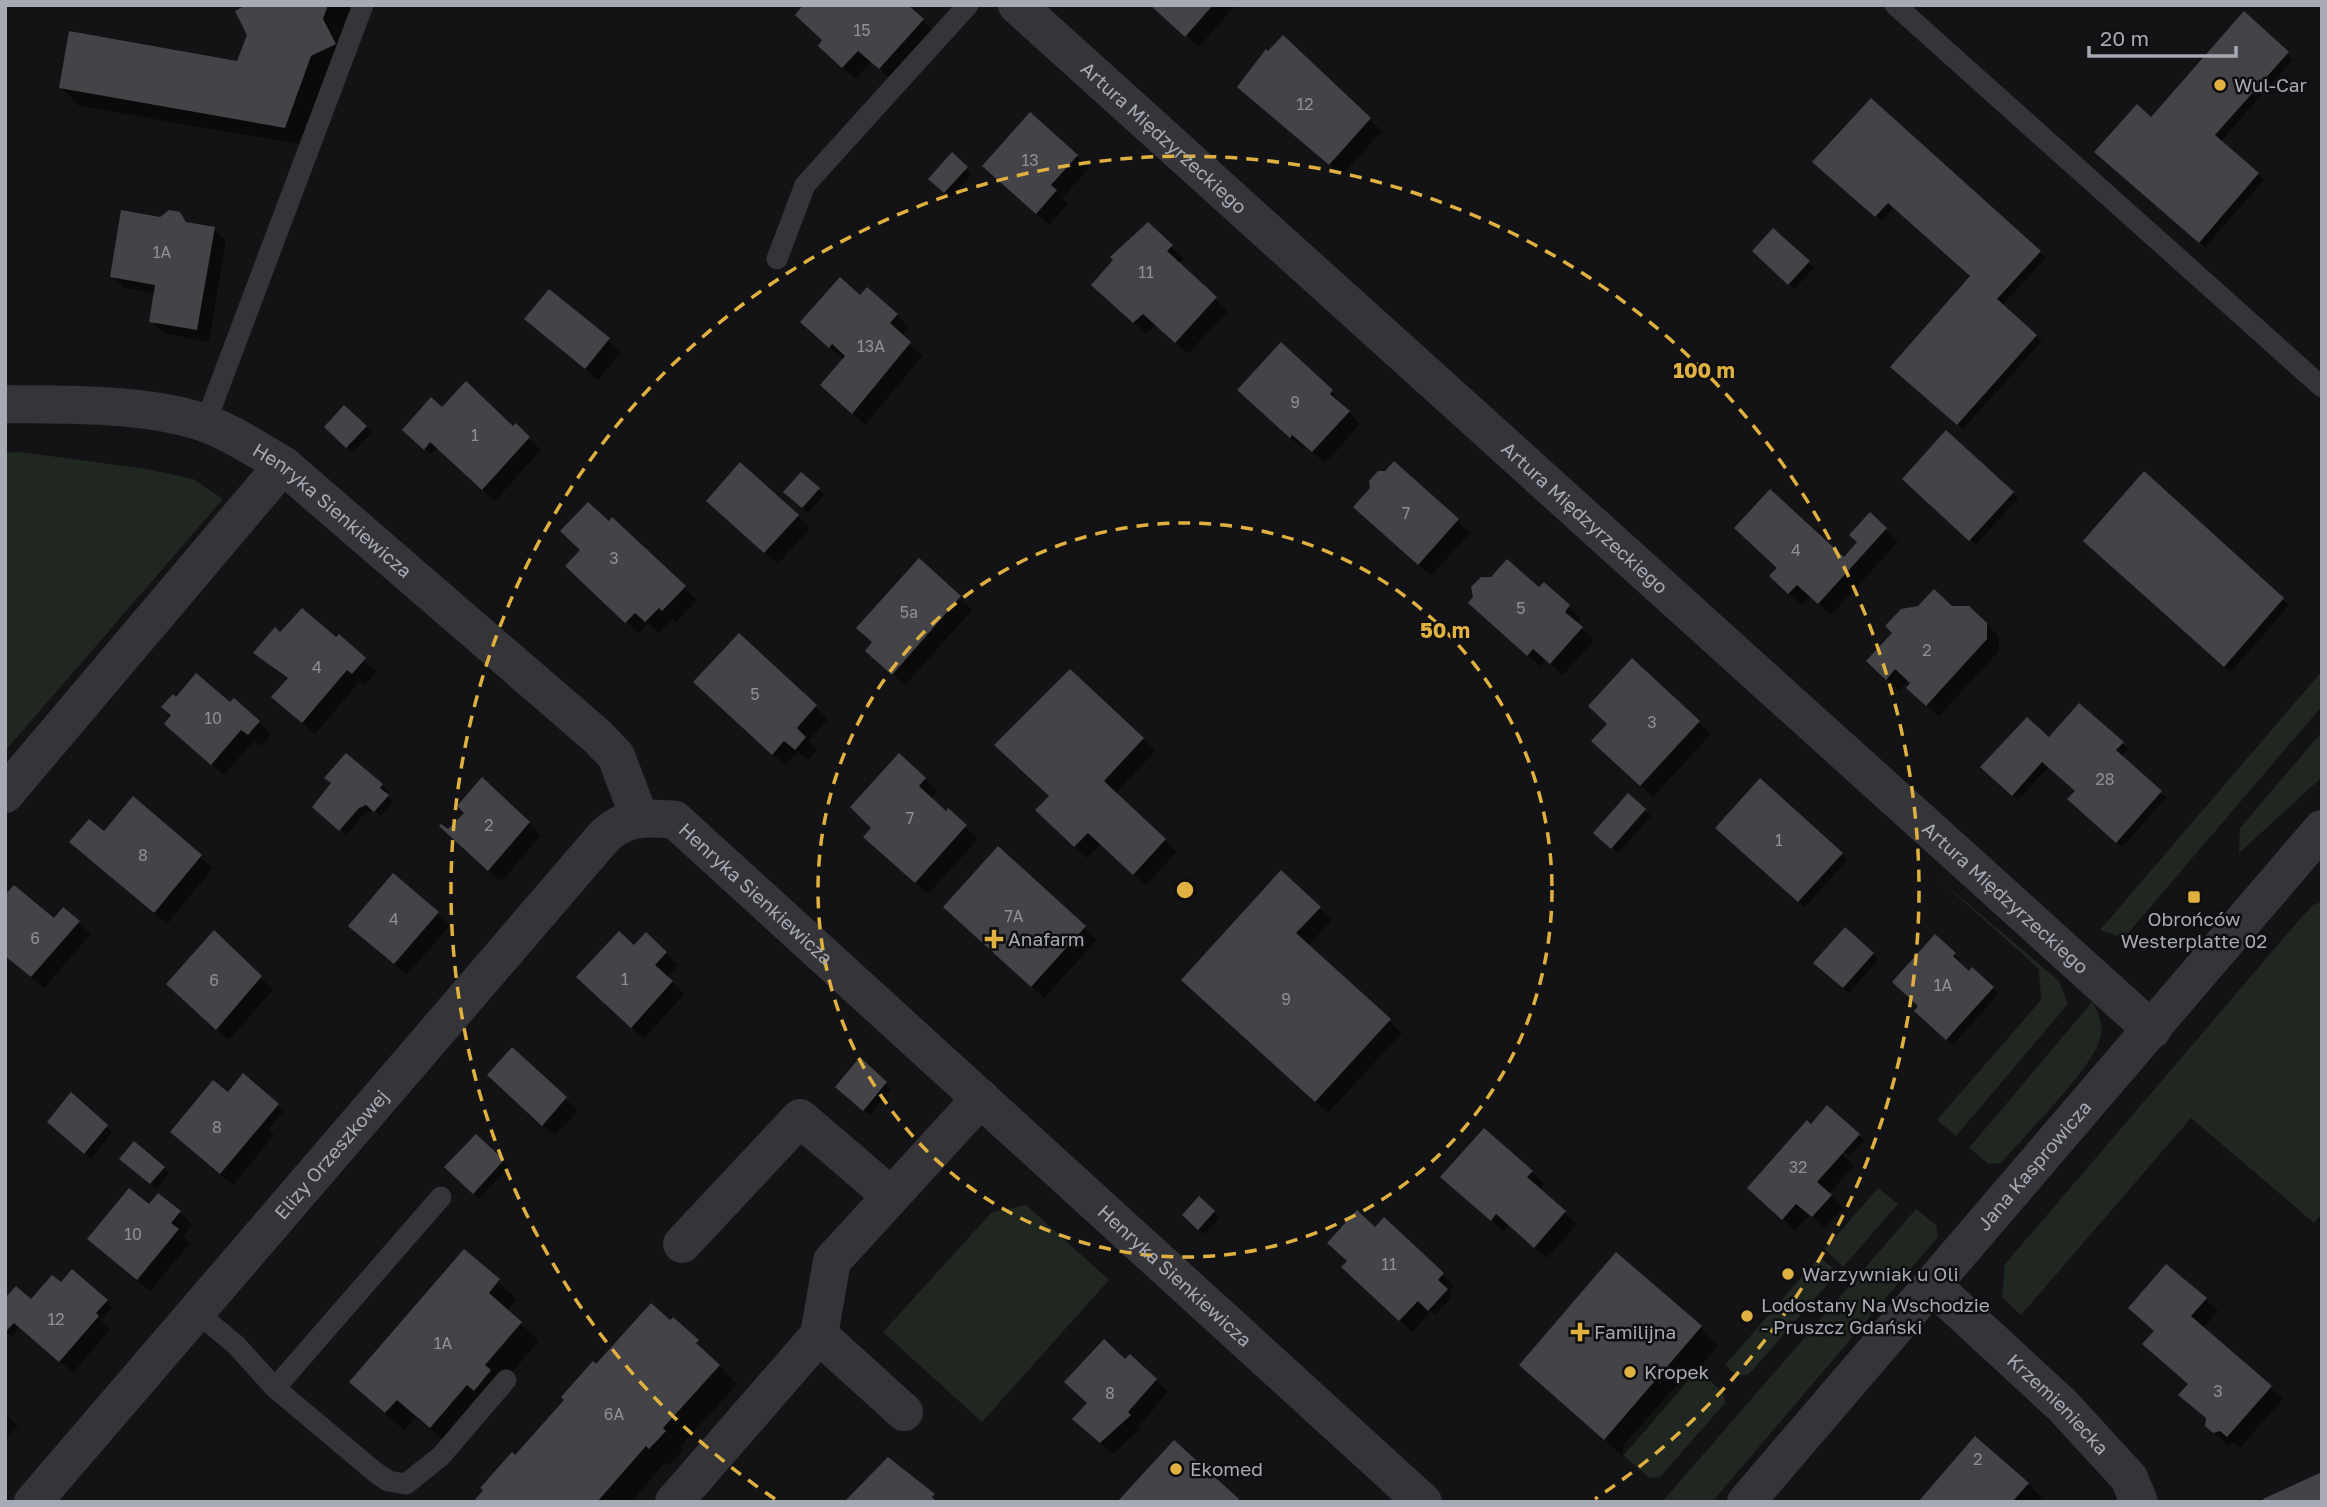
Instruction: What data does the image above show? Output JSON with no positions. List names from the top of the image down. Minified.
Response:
{"streets":{"street":["Artura Międzyrzeckiego","Henryka Sienkiewicza","Elizy Orzeszkowej","Jana Kasprowicza","Krzemieniecka"]},"crossings":[["Artura Międzyrzeckiego","Jana Kasprowicza"],["Henryka Sienkiewicza","Elizy Orzeszkowej"],["Jana Kasprowicza","Krzemieniecka"]],"places":{"other":["Wul-Car","Warzywniak u Oli","Lodostany Na Wschodzie - Pruszcz Gdański","Kropek","Ekomed"],"transit":["Obrońców Westerplatte 02"],"health":["Anafarm","Familijna"]},"house_numbers":["15","12","13","1A","11","13A","9","1","7","4","3","5","5a","2","4","5","10","3","28","7","2","1","8","7A","4","6","1","6","1A","9","8","32","10","11","12","1A","3","8","6A","2"],"scale_bar":"20 m","rings":["100 m","50 m"]}
